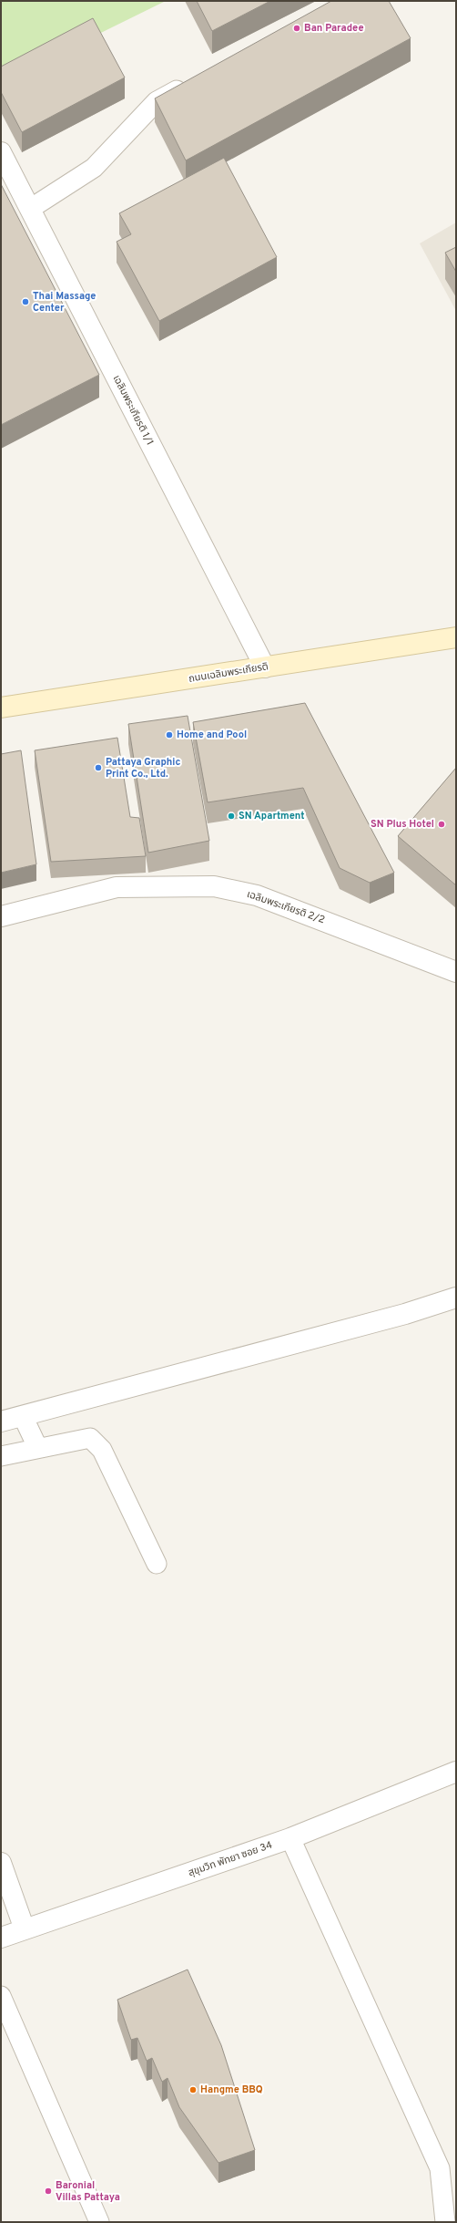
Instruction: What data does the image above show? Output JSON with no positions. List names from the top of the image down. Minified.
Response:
{"streets":{"main road":["ถนนเฉลิมพระเกียรติ"],"street":["เฉลิมพระเกียรติ 1/1","เฉลิมพระเกียรติ 2/2","สุขุมวิท พัทยา ซอย 34"]},"crossings":[["เฉลิมพระเกียรติ 1/1","ถนนเฉลิมพระเกียรติ"]],"places":["Ban Paradee","Thai Massage Center","Home and Pool","Pattaya Graphic Print Co., Ltd.","SN Apartment","SN Plus Hotel","Hangme BBQ","Baronial Villas Pattaya"]}
